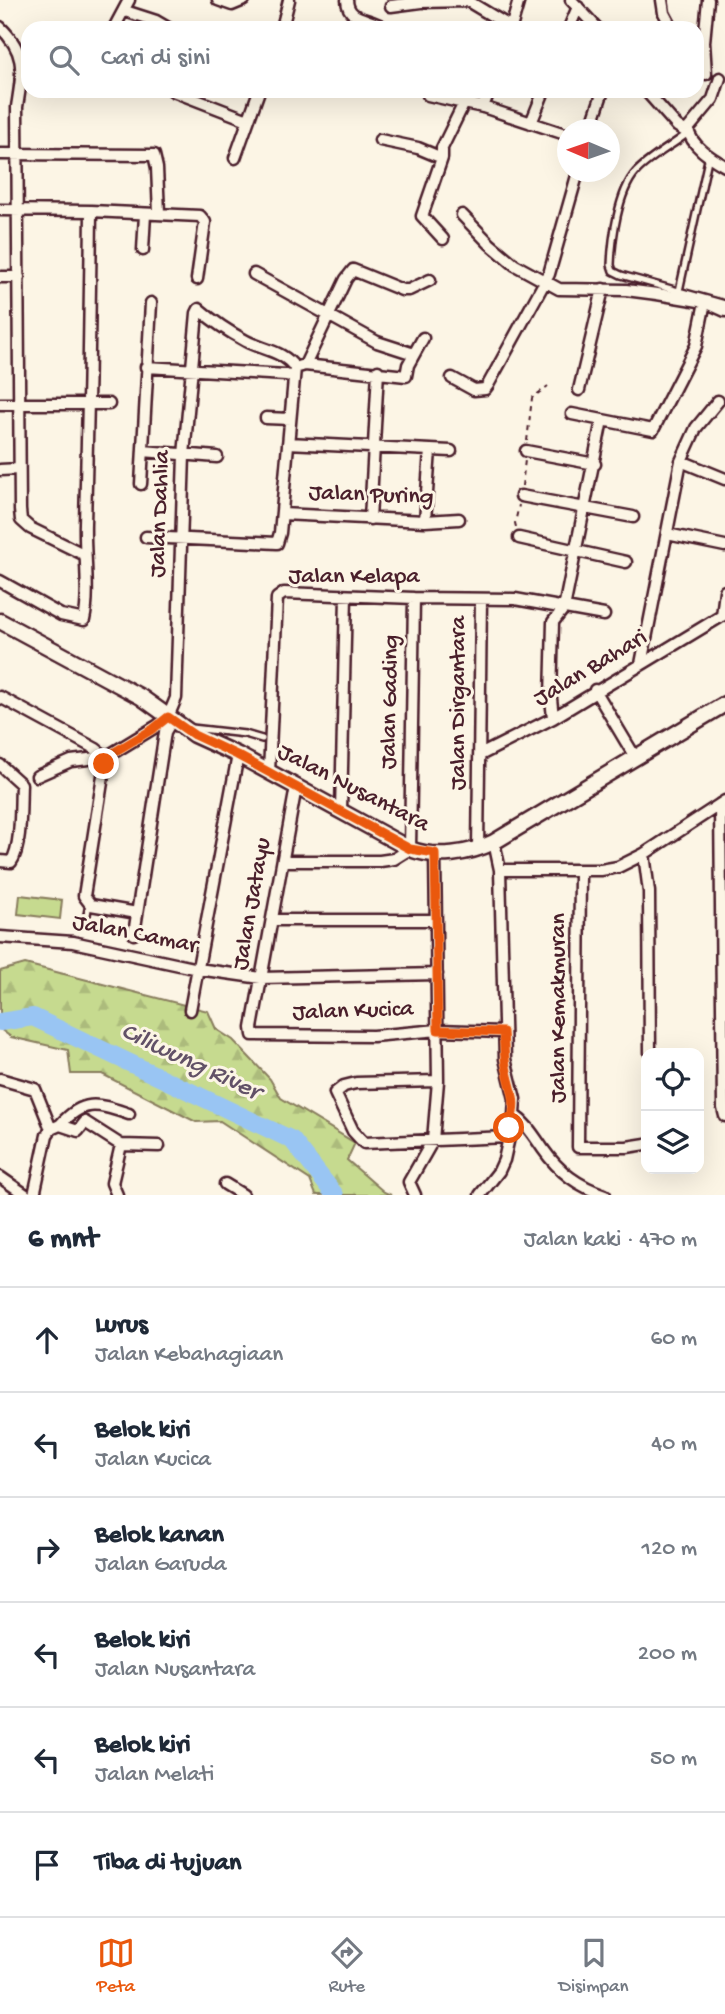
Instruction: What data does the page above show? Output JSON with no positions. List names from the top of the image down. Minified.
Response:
{"streets":{"main road":["Jalan Nusantara"],"street":["Jalan Puring","Jalan Dahlia","Jalan Kelapa","Jalan Bahari","Jalan Gading","Jalan Dirgantara","Jalan Jatayu","Jalan Camar","Jalan Kemakmuran","Jalan Kucica"]},"crossings":[["Jalan Dahlia","Jalan Nusantara"],["Jalan Kelapa","Jalan Gading"],["Jalan Kelapa","Jalan Dirgantara"],["Jalan Kelapa","Jalan Nusantara"],["Jalan Bahari","Jalan Dirgantara"],["Jalan Gading","Jalan Nusantara"],["Jalan Dirgantara","Jalan Nusantara"],["Jalan Nusantara","Jalan Jatayu"],["Jalan Jatayu","Jalan Camar"],["Jalan Jatayu","Jalan Kucica"]],"water":["Ciliwung River"],"north":"left","page":{"search":"Cari di sini","heading":["6 mnt","Jalan kaki · 470 m"],"list":[["Lurus","Jalan Kebahagiaan","60 m"],["Belok kiri","Jalan Kucica","40 m"],["Belok kanan","Jalan Garuda","120 m"],["Belok kiri","Jalan Nusantara","200 m"],["Belok kiri","Jalan Melati","50 m"],"Tiba di tujuan"],"nav":["Peta","Rute","Disimpan"]}}
